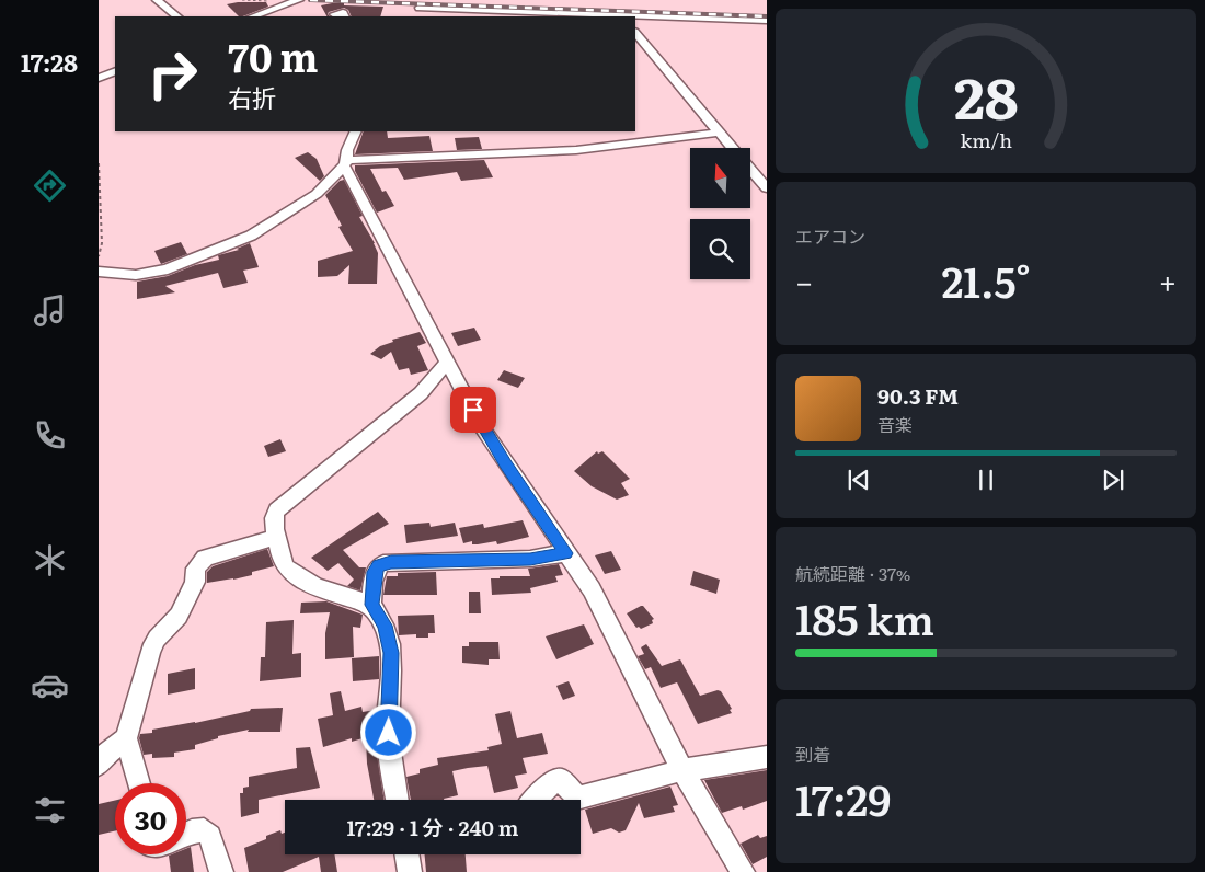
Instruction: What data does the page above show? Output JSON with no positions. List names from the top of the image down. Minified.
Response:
{"north":"top","page":{"tabs":"17:28","turn":["70 m","右折"],"tile":["エアコン",["航続距離 · 37%","185 km"],["到着","17:29"]],"heat":["−","21.5°","+"],"song":["90.3 FM","音楽"],"limit":"30","trip":"17:29 · 1 分 · 240 m","gauge":["28","km/h"]}}
